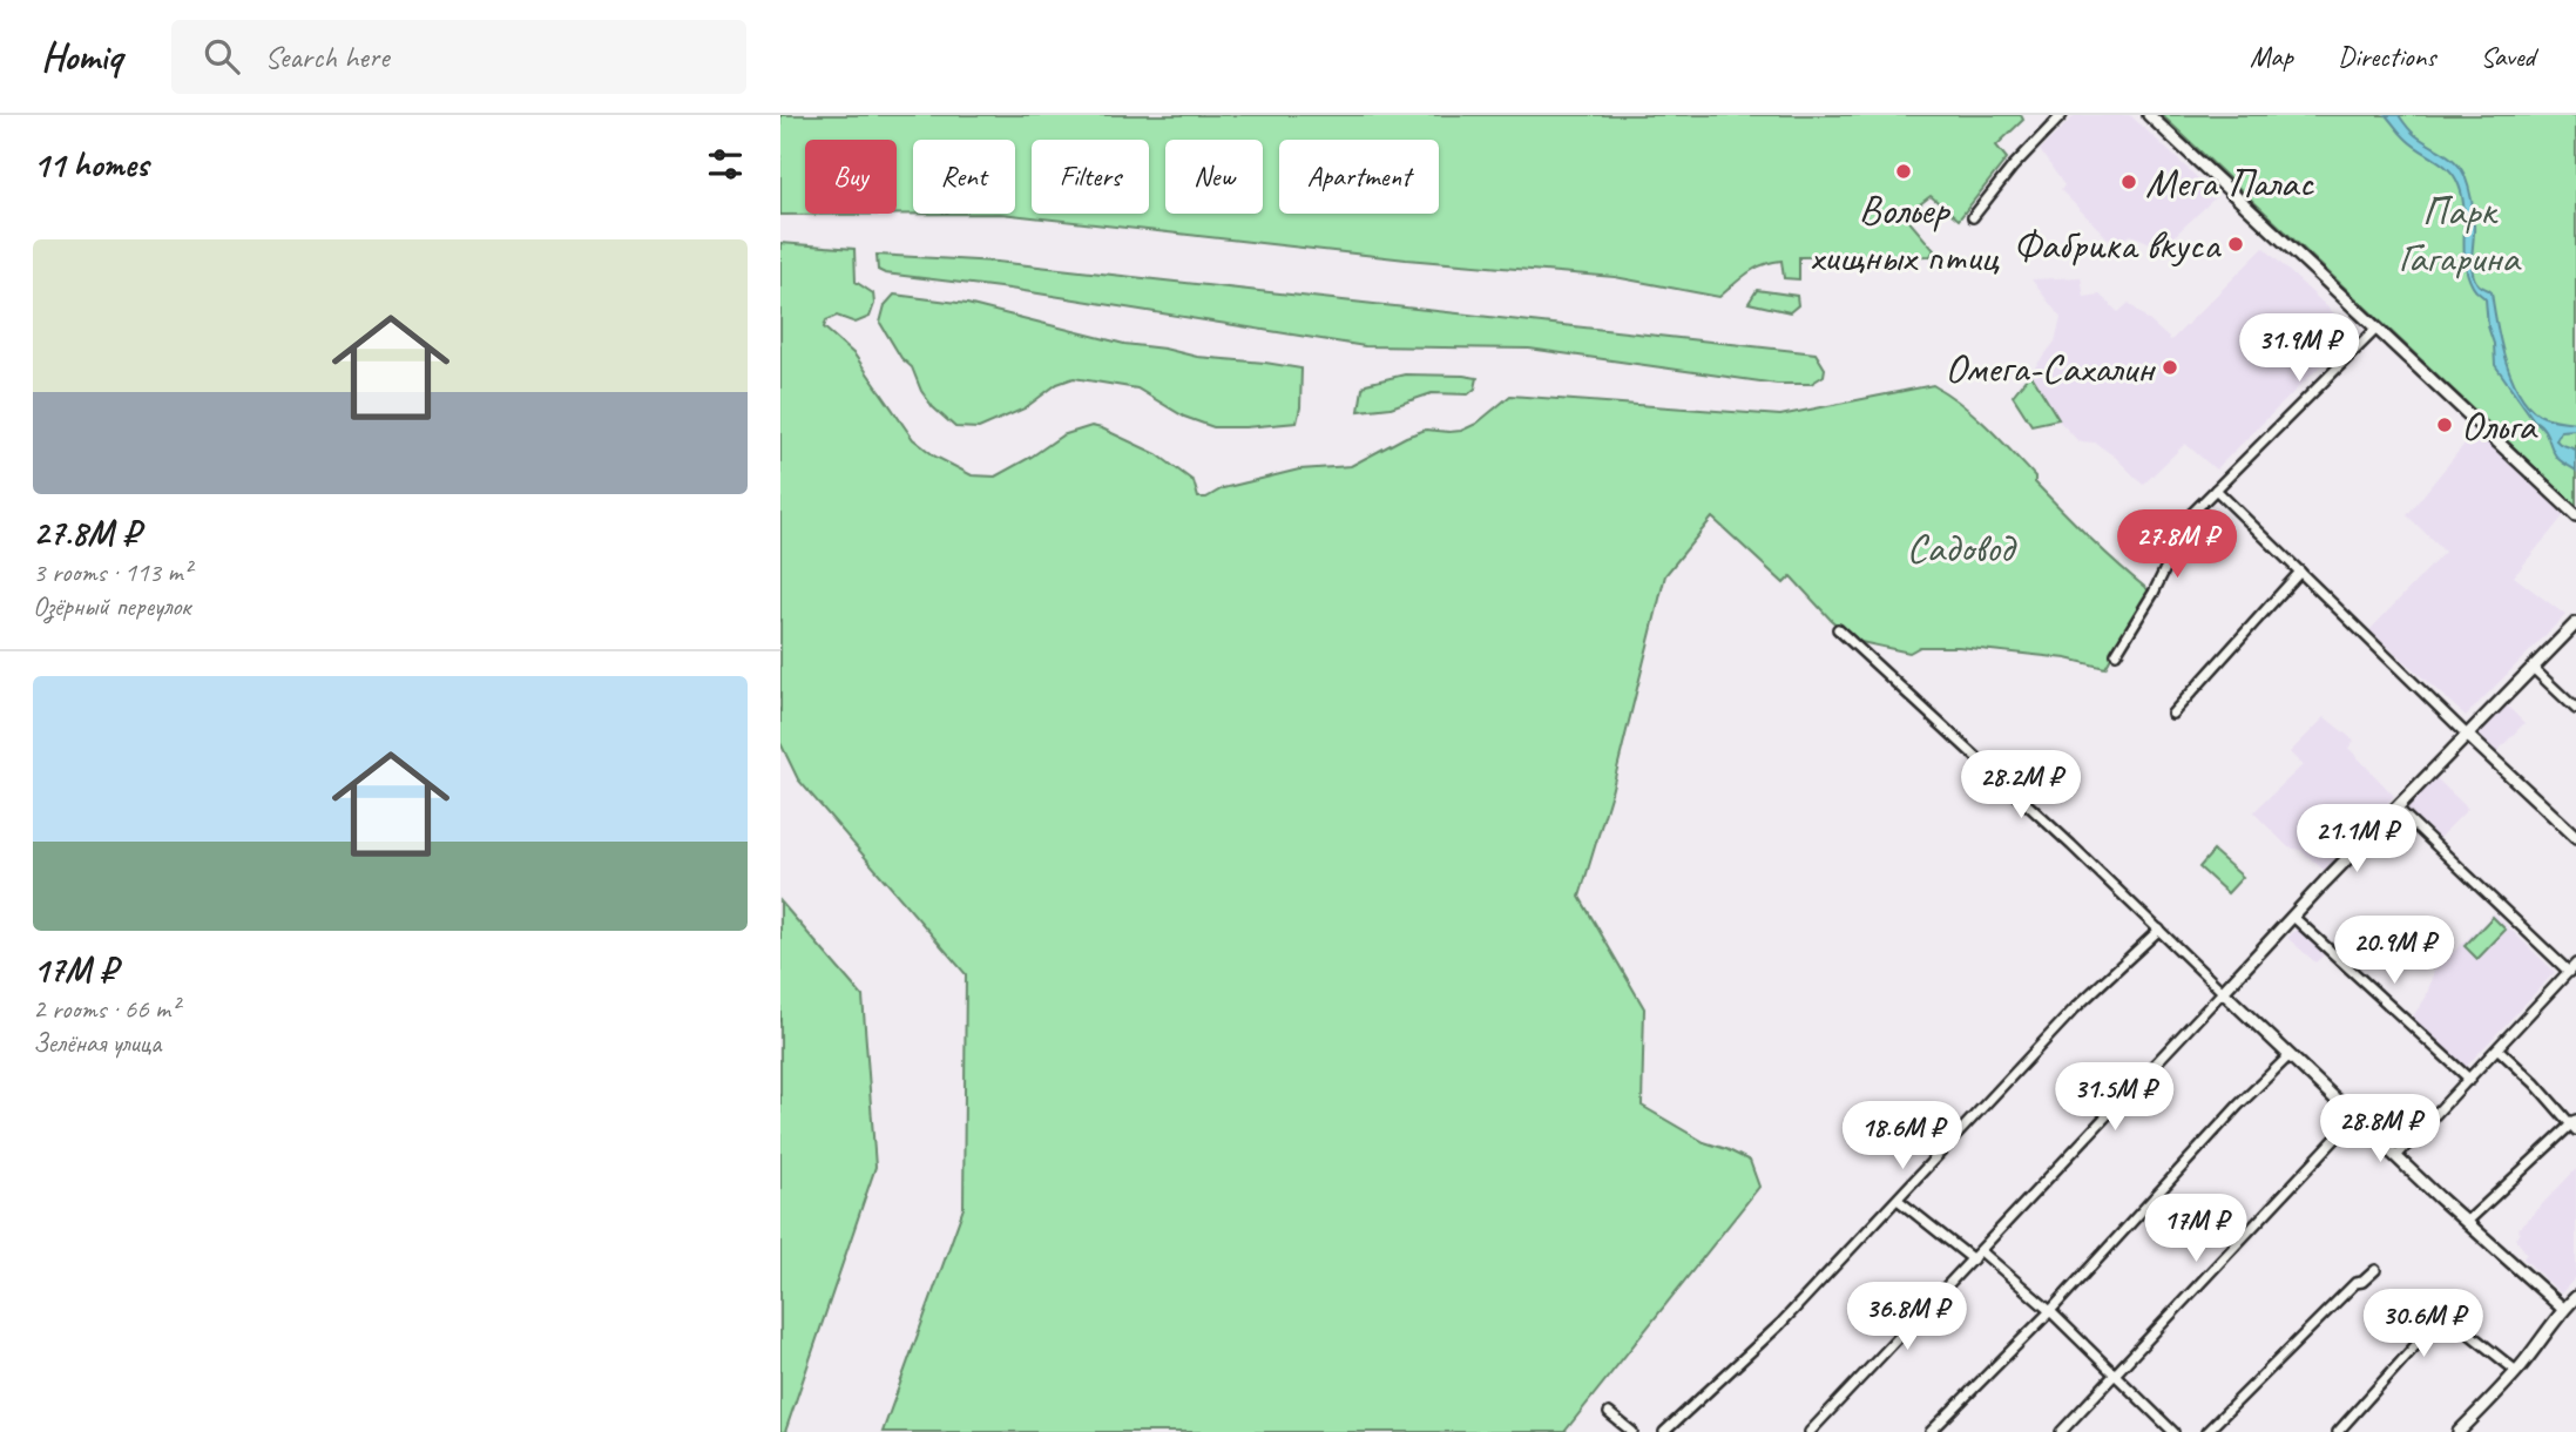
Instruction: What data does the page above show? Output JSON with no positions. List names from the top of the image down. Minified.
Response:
{"parks":["Парк Гагарина","Садовод"],"places":["Вольер хищных птиц","Мега Палас","Фабрика вкуса","Омега-Сахалин","Ольга"],"page":{"header":"Homiq","search":"Search here","nav":["Map","Directions","Saved"],"heading":"11 homes","chip":["Buy","Rent","Filters","New","Apartment"],"list":[{"name":"27.8M ₽","note":"3 rooms · 113 m² · Озёрный переулок"},{"name":"17M ₽","note":"2 rooms · 66 m² · Зелёная улица"}],"price":["31.9M ₽","27.8M ₽","28.2M ₽","21.1M ₽","20.9M ₽","31.5M ₽","28.8M ₽","18.6M ₽","17M ₽","36.8M ₽","30.6M ₽"]}}
